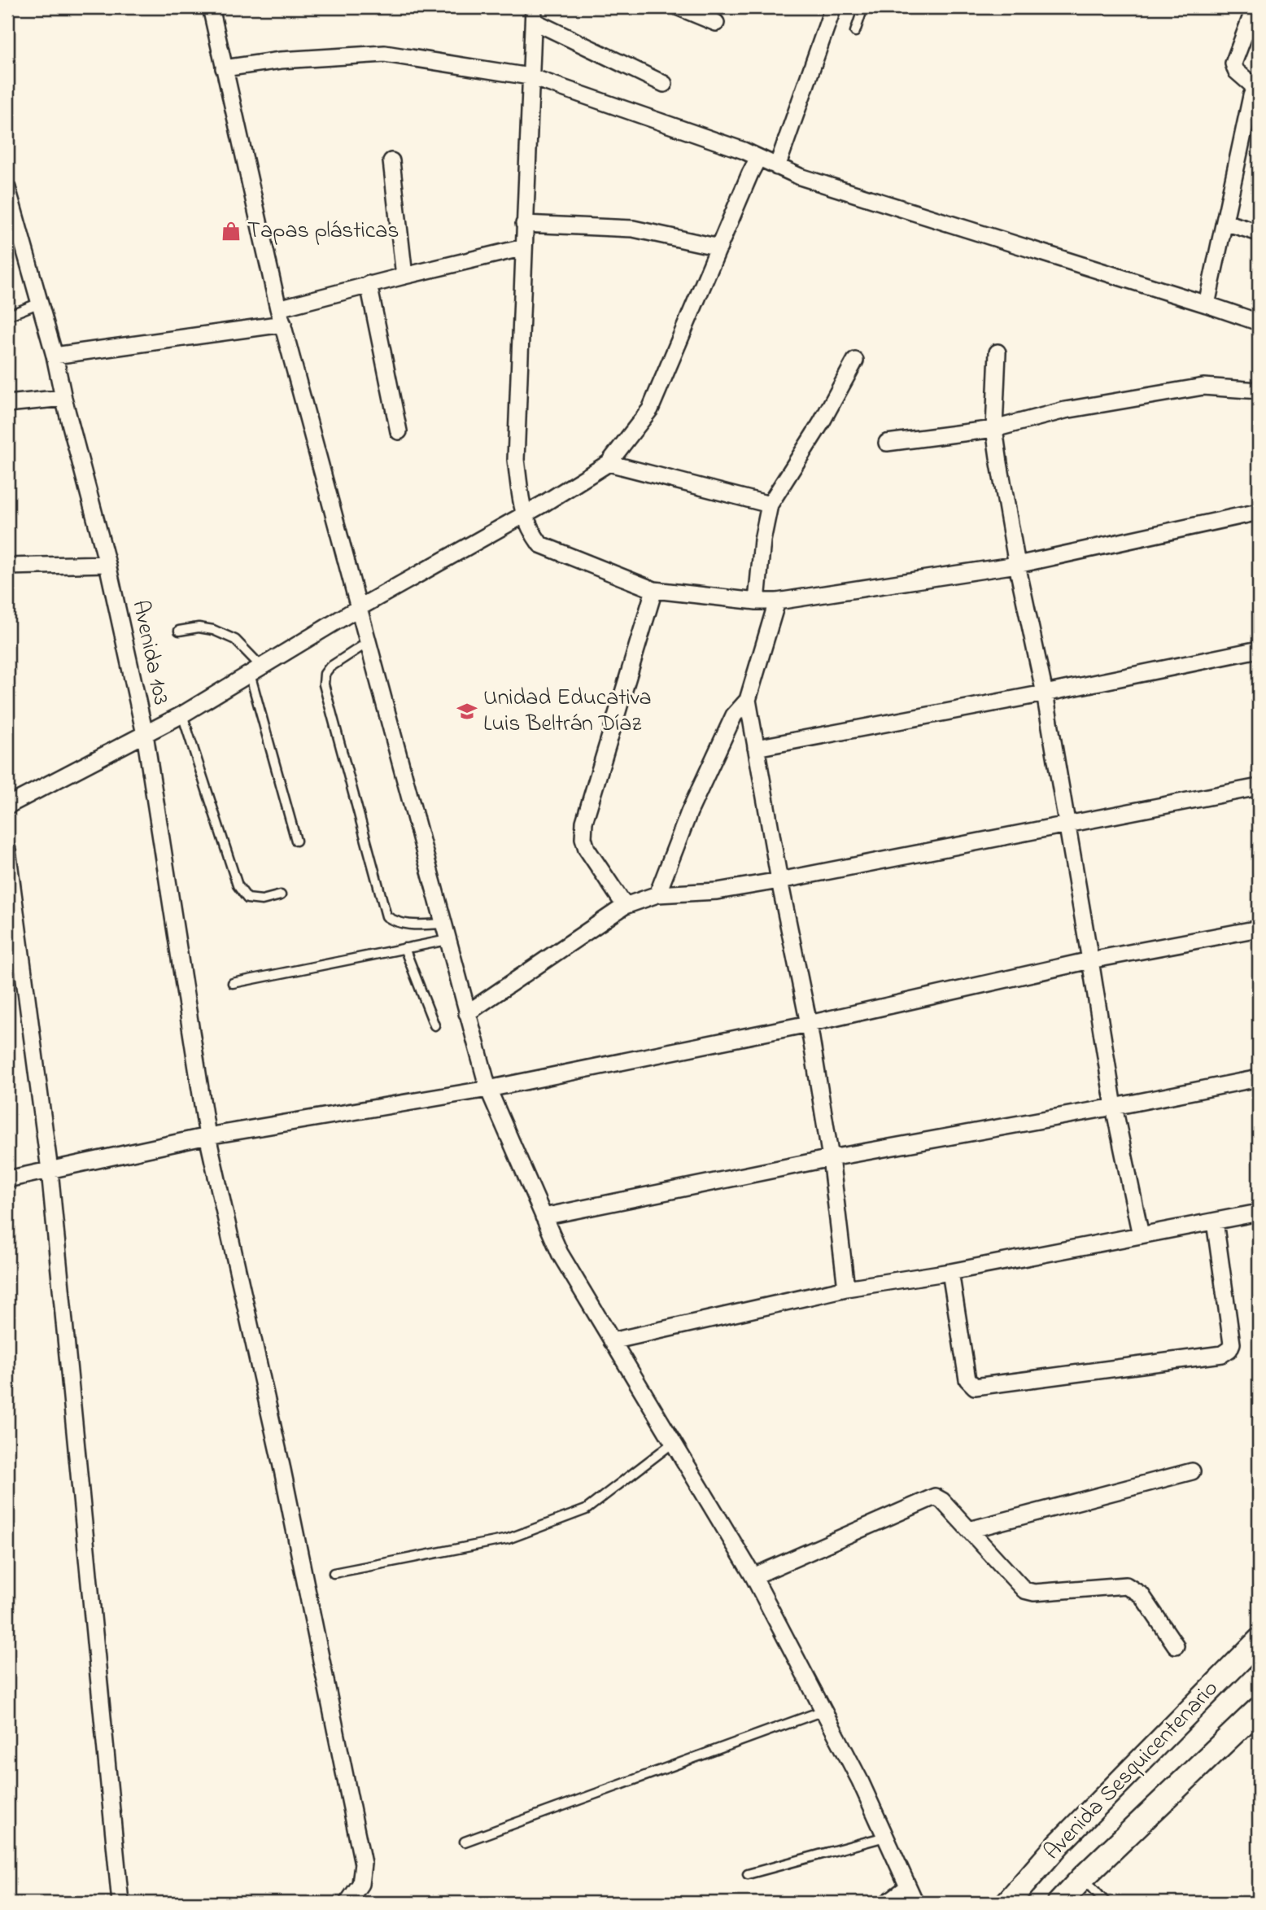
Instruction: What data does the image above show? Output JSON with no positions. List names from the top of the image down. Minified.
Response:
{"streets":{"main road":["Avenida Sesquicentenario"],"street":["Avenida 103"]},"places":{"shop":["Tapas plásticas"],"school or university":["Unidad Educativa Luis Beltrán Díaz"]}}
